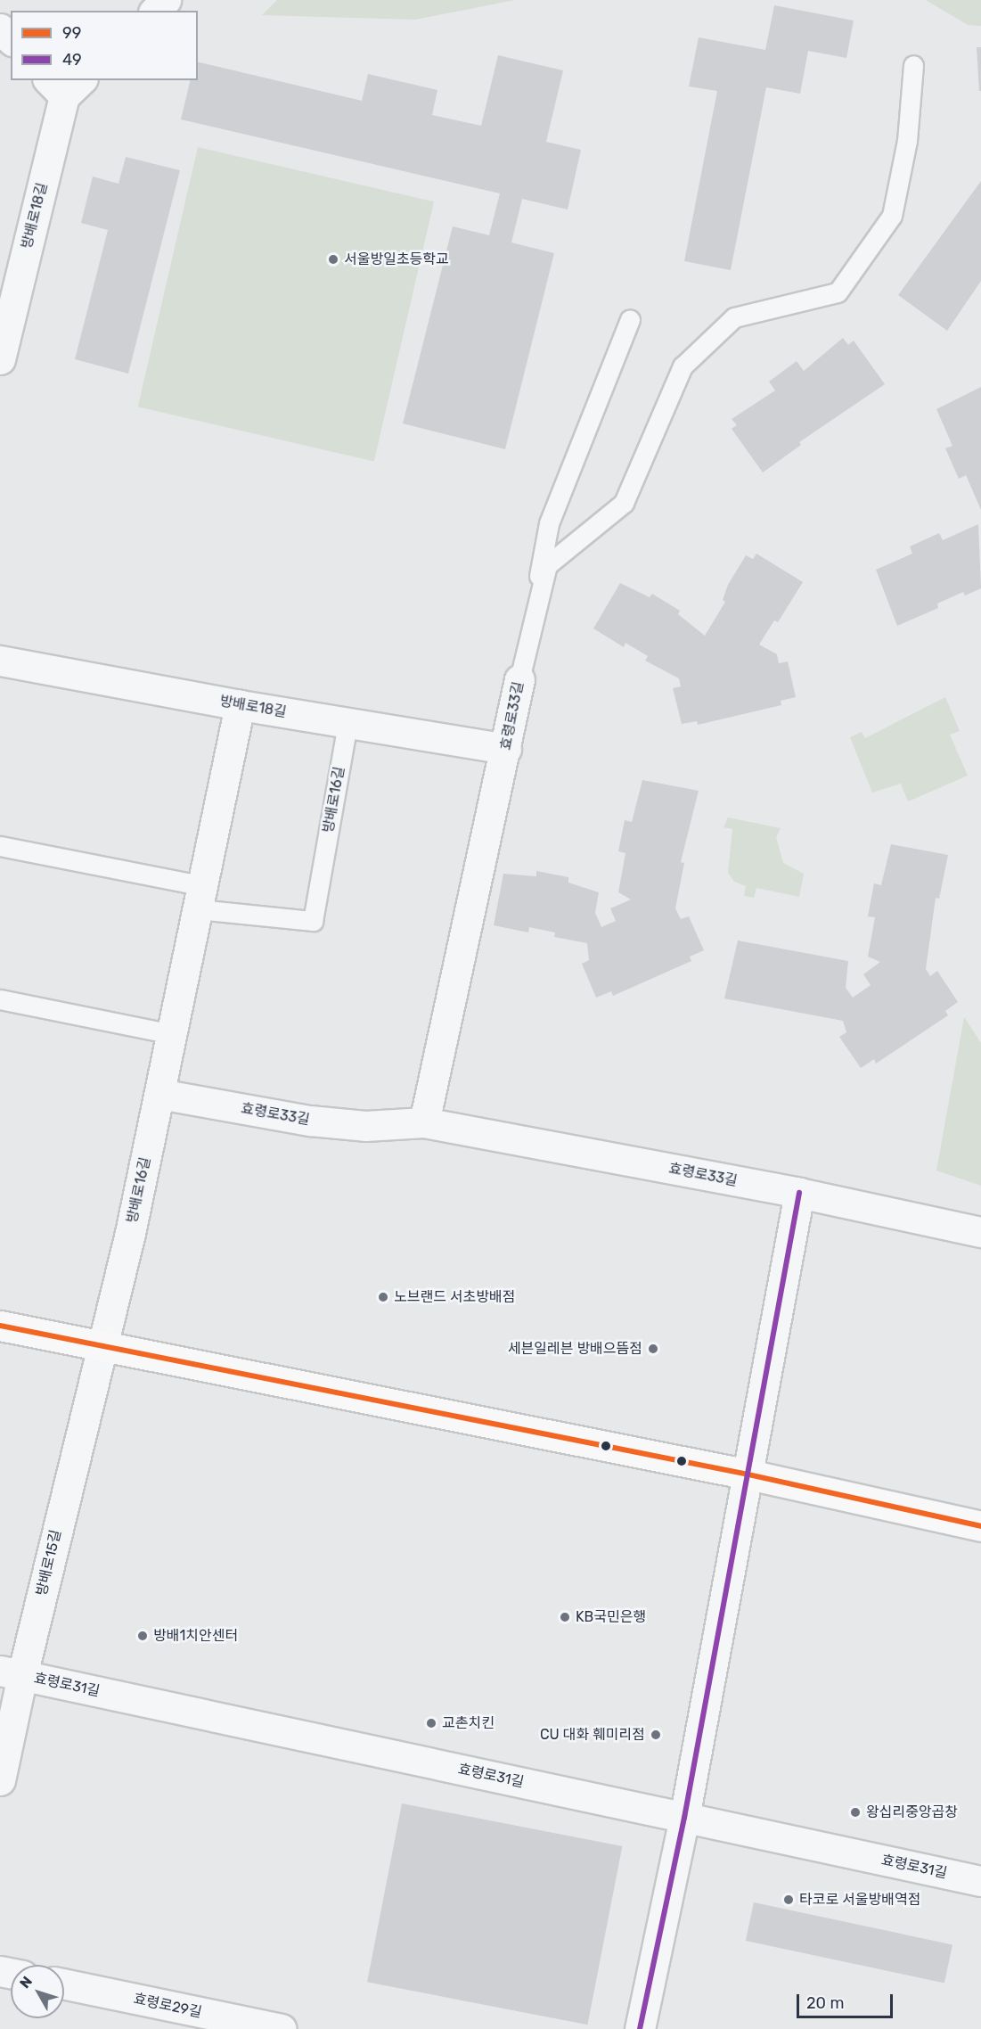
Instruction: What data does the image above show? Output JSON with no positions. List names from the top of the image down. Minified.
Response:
{"streets":{"street":["방배로18길","효령로33길","방배로16길","방배로15길","효령로31길","효령로29길"]},"crossings":[["방배로18길","효령로33길"],["방배로18길","방배로16길"],["효령로33길","방배로16길"],["방배로16길","방배로15길"],["방배로15길","효령로31길"]],"places":["서울방일초등학교","노브랜드 서초방배점","세븐일레븐 방배으뜸점","KB국민은행","방배1치안센터","교촌치킨","CU 대화 훼미리점","왕십리중앙곱창","타코로 서울방배역점"],"lines":["transit line 49","transit line 99"],"legend":["99","49"],"scale_bar":"20 m","north":"top left"}
